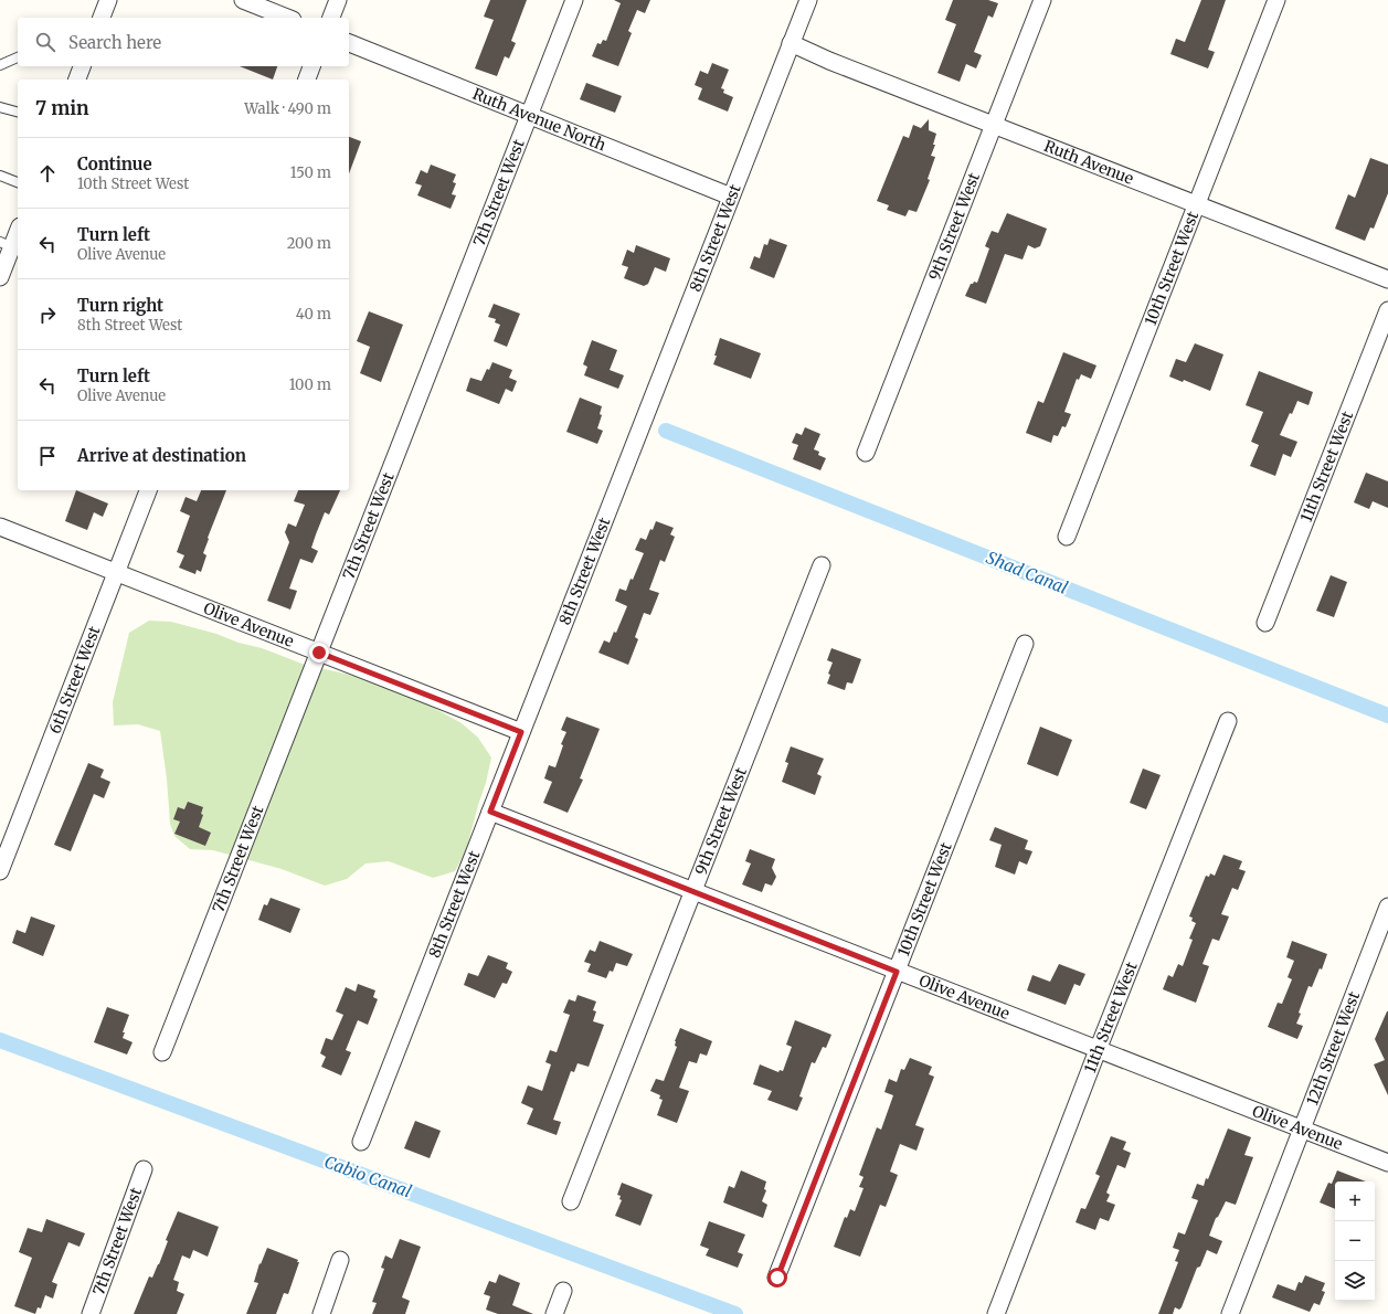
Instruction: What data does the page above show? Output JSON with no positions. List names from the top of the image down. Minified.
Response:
{"streets":{"street":["Ruth Avenue North","Ruth Avenue","7th Street West","9th Street West","8th Street West","10th Street West","11th Street West","Olive Avenue","6th Street West","12th Street West"]},"crossings":[["Ruth Avenue North","7th Street West"],["Ruth Avenue North","8th Street West"],["Ruth Avenue","9th Street West"],["Ruth Avenue","8th Street West"],["Ruth Avenue","10th Street West"],["7th Street West","Olive Avenue"],["9th Street West","Olive Avenue"],["8th Street West","Olive Avenue"],["10th Street West","Olive Avenue"],["11th Street West","Olive Avenue"],["Olive Avenue","6th Street West"],["Olive Avenue","12th Street West"]],"water":["Shad Canal","Cabio Canal"],"page":{"search":"Search here","heading":["7 min","Walk · 490 m"],"list":[["Continue","10th Street West","150 m"],["Turn left","Olive Avenue","200 m"],["Turn right","8th Street West","40 m"],["Turn left","Olive Avenue","100 m"],"Arrive at destination"],"map_buttons":["+","−"]}}
